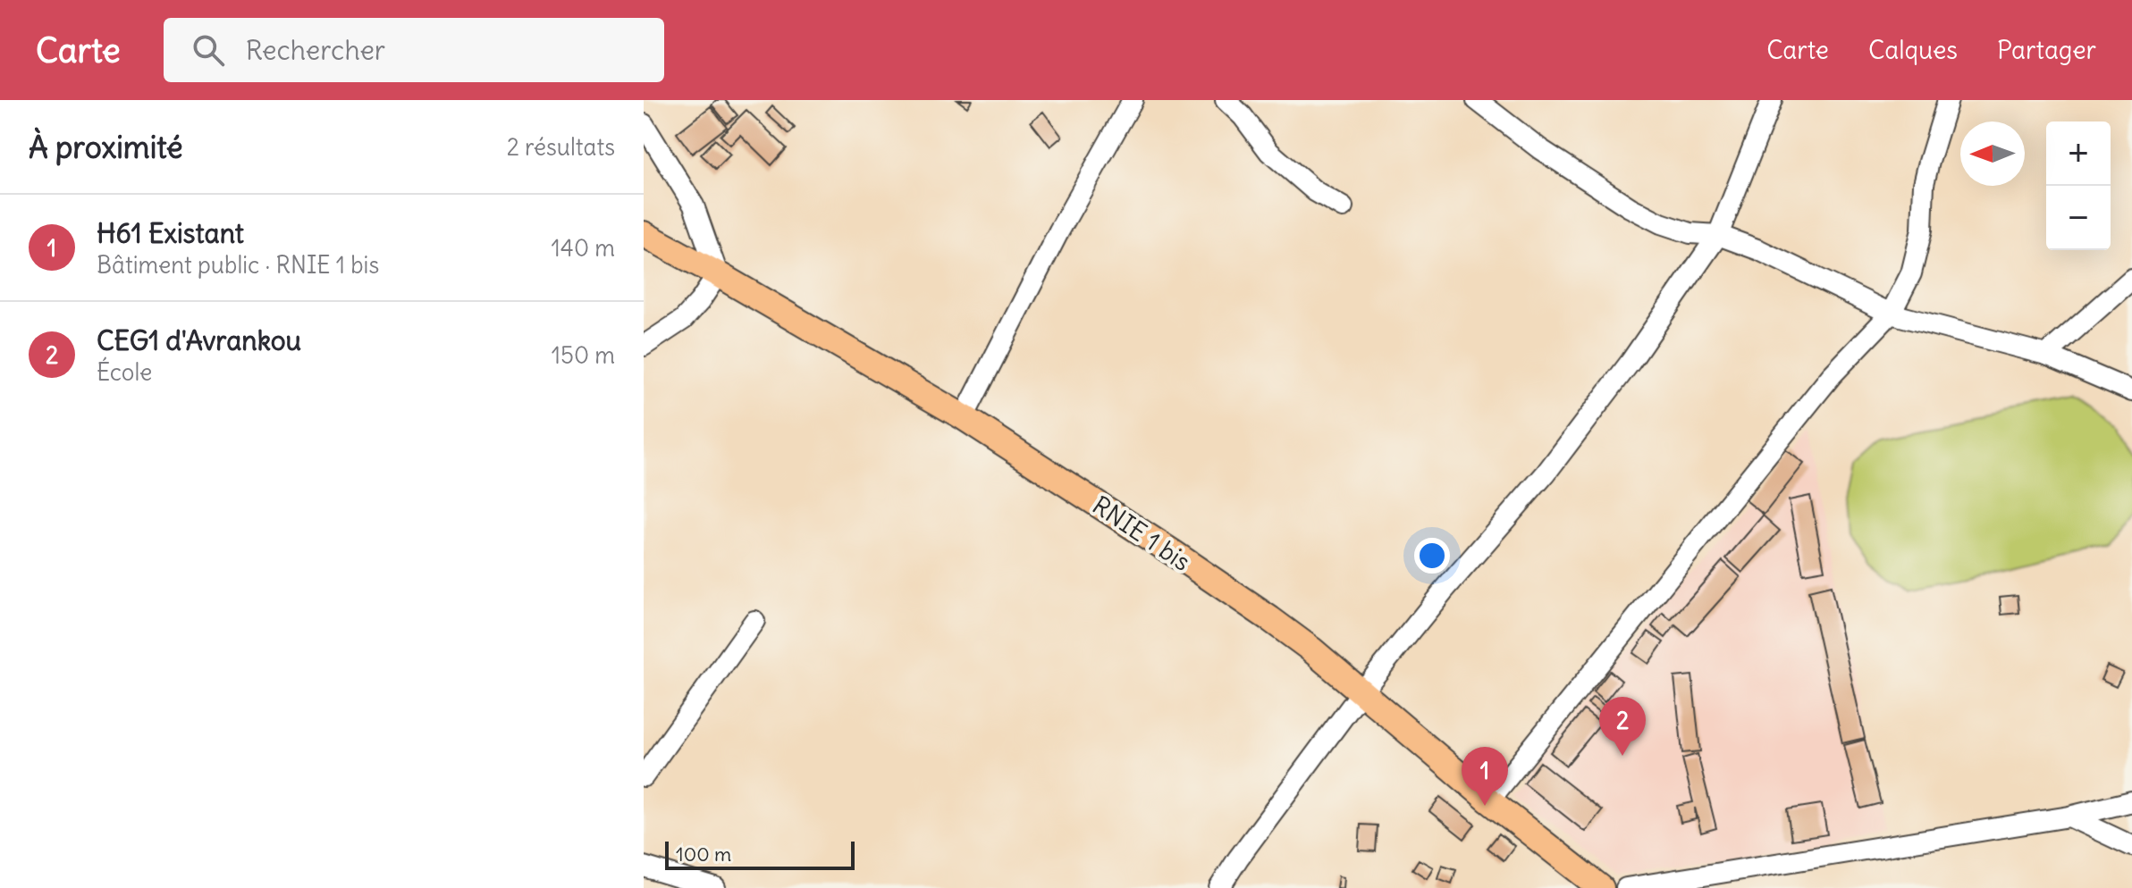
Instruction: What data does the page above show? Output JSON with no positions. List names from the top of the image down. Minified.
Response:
{"streets":{"main road":["RNIE 1 bis"]},"scale_bar":"100 m","north":"left","page":{"header":"Carte","search":"Rechercher","nav":["Carte","Calques","Partager"],"heading":["À proximité","2 résultats"],"map_buttons":["+","−"],"list":[{"mark":"1","name":"H61 Existant","note":"Bâtiment public · RNIE 1 bis","value":"140 m"},{"mark":"2","name":"CEG1 d'Avrankou","note":"École","value":"150 m"}],"pins":["2","1"],"scale":"100 m"}}
